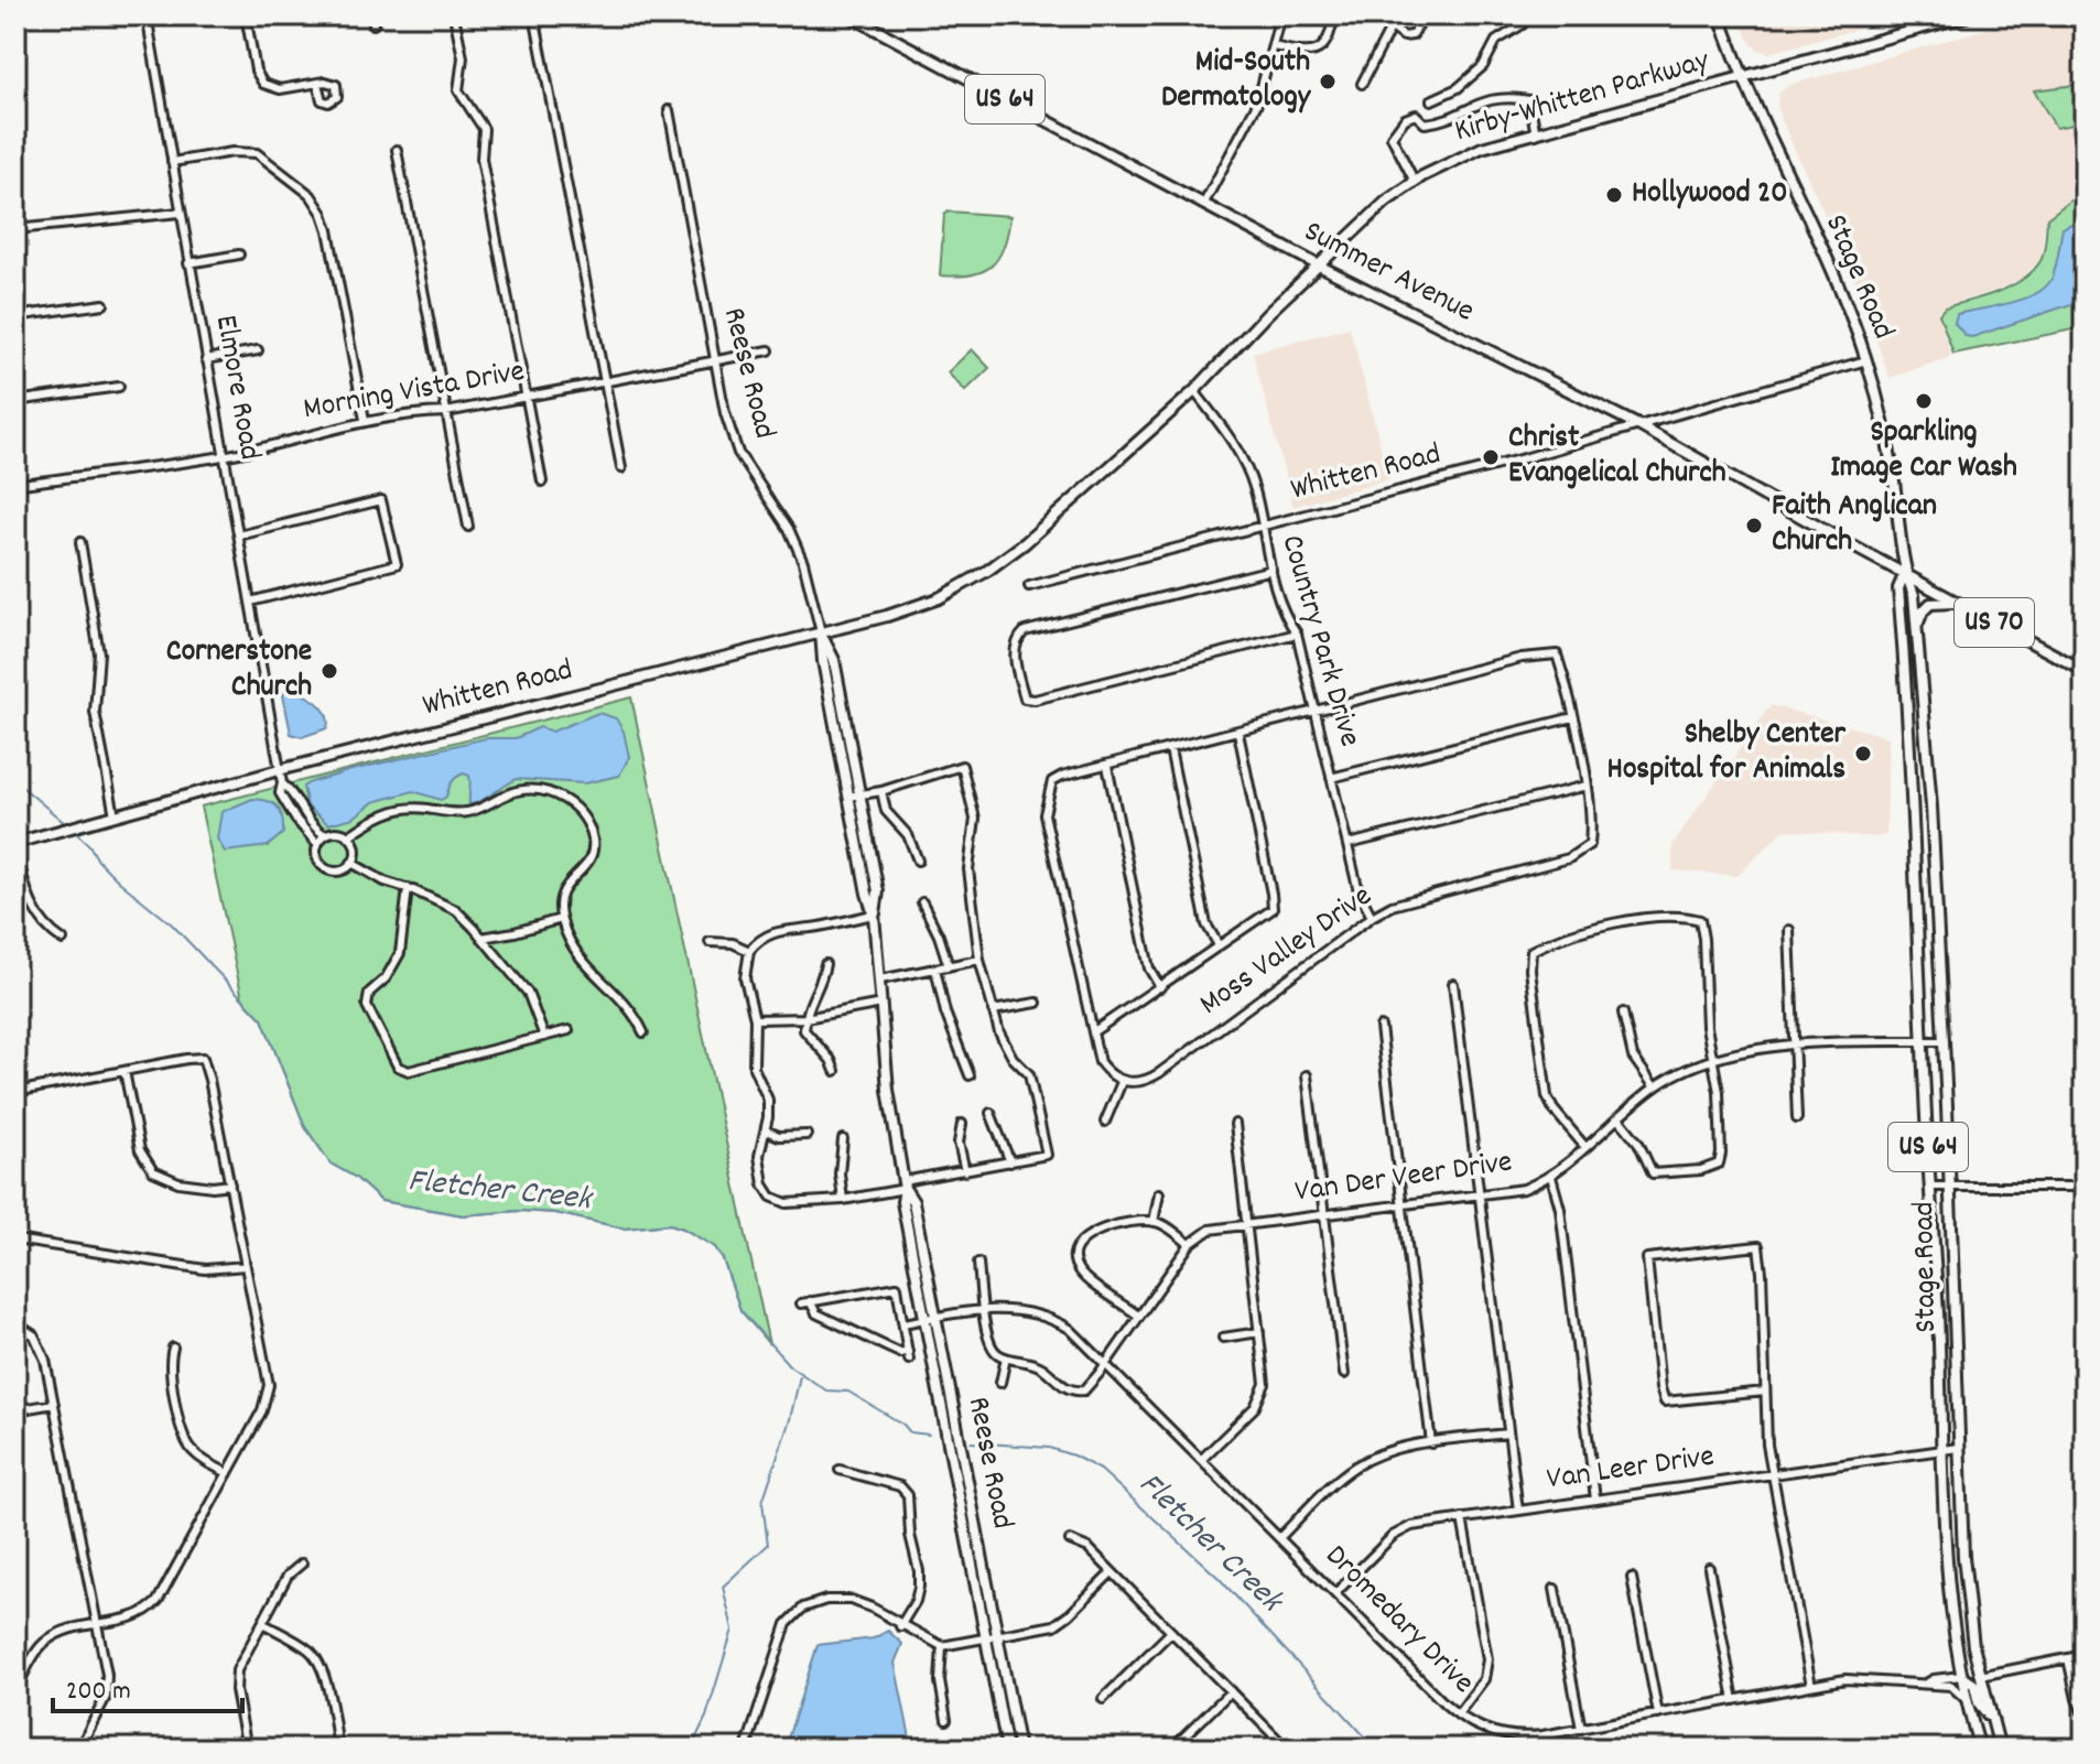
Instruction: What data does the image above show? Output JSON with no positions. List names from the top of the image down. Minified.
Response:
{"streets":{"main road":["Kirby-Whitten Parkway","US 64","Summer Avenue","Stage Road","Reese Road","Whitten Road","US 70"],"street":["Elmore Road","Morning Vista Drive","Country Park Drive","Moss Valley Drive","Van Der Veer Drive","Van Leer Drive","Dromedary Drive"]},"crossings":[["Kirby-Whitten Parkway","Summer Avenue"],["Kirby-Whitten Parkway","Stage Road"],["Kirby-Whitten Parkway","Whitten Road"],["Kirby-Whitten Parkway","Country Park Drive"],["Summer Avenue","Stage Road"],["Summer Avenue","Whitten Road"],["Summer Avenue","US 70"],["Stage Road","Whitten Road"],["Stage Road","US 70"],["Stage Road","Van Der Veer Drive"],["Stage Road","Van Leer Drive"],["Stage Road","Dromedary Drive"],["Reese Road","Morning Vista Drive"],["Reese Road","Whitten Road"],["Reese Road","Dromedary Drive"],["Elmore Road","Morning Vista Drive"],["Elmore Road","Whitten Road"],["Whitten Road","Country Park Drive"],["Country Park Drive","Moss Valley Drive"],["Van Leer Drive","Dromedary Drive"]],"water":["Fletcher Creek"],"places":["Mid-South Dermatology","Hollywood 20","Sparkling Image Car Wash","Christ Evangelical Church","Faith Anglican Church","Cornerstone Church","Shelby Center Hospital for Animals"],"scale_bar":"200 m"}
